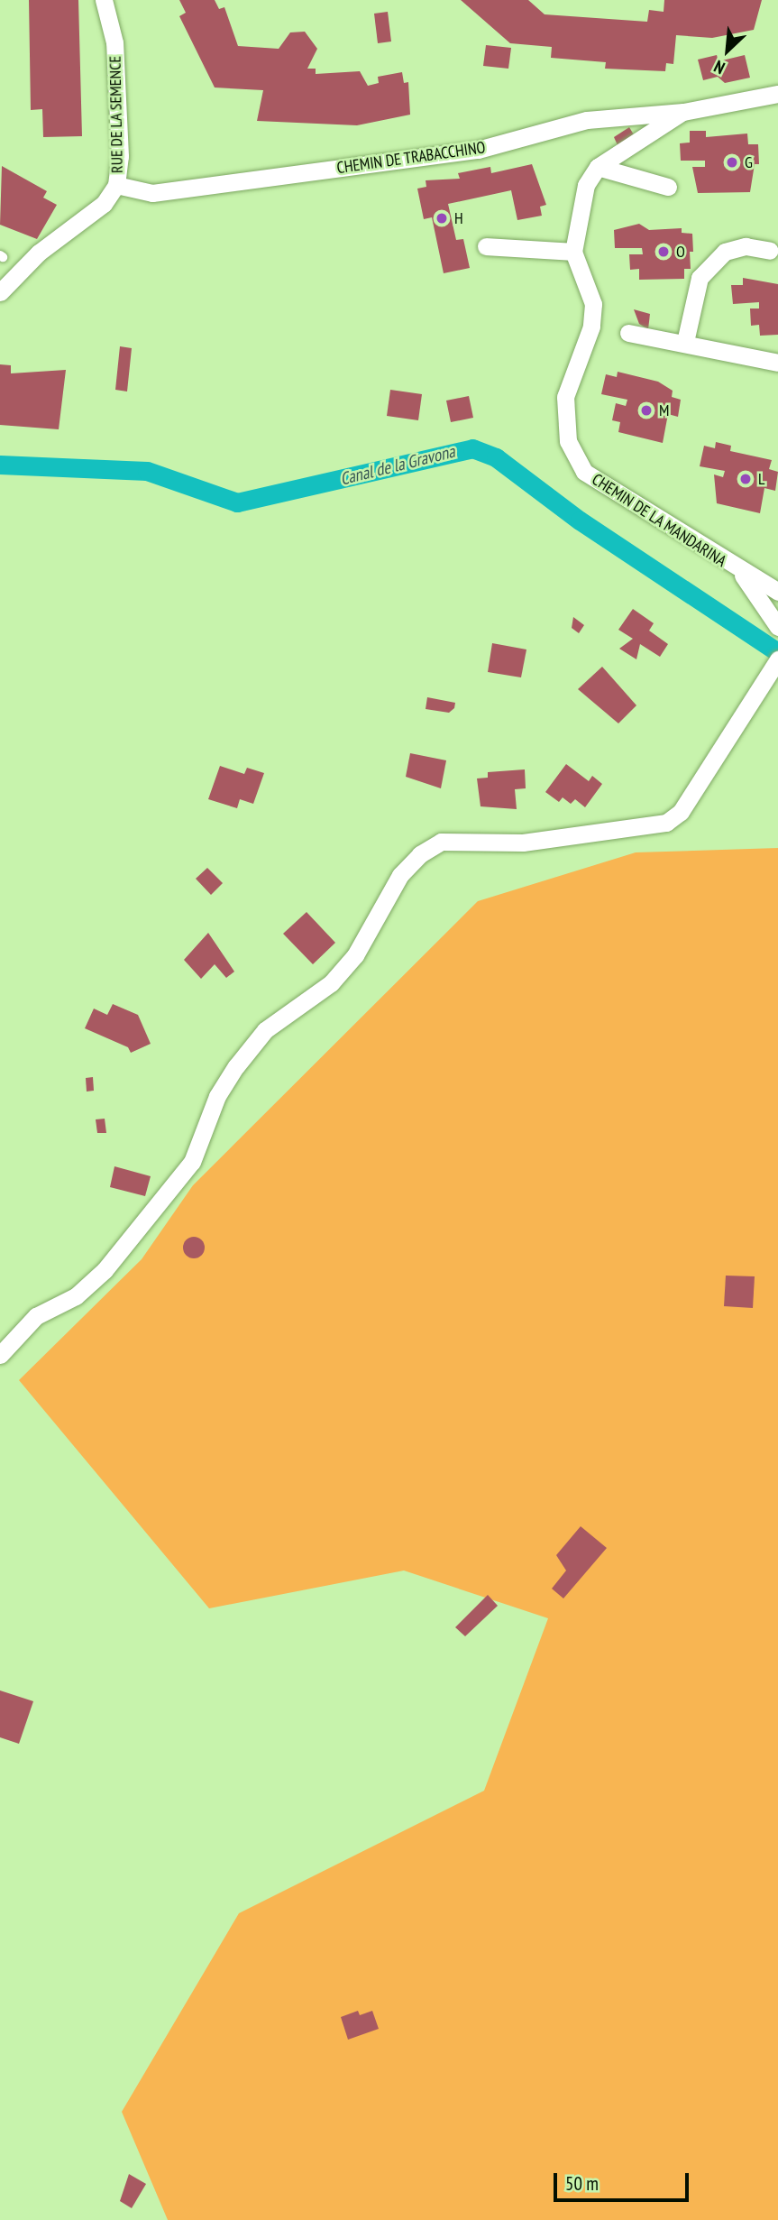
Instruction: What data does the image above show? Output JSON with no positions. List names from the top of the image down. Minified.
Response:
{"streets":{"street":["RUE DE LA SEMENCE","CHEMIN DE TRABACCHINO","CHEMIN DE LA MANDARINA"]},"crossings":[["RUE DE LA SEMENCE","CHEMIN DE TRABACCHINO"]],"water":["Canal de la Gravona"],"places":["G","H","O","M","L"],"scale_bar":"50 m","north":"bottom left"}
